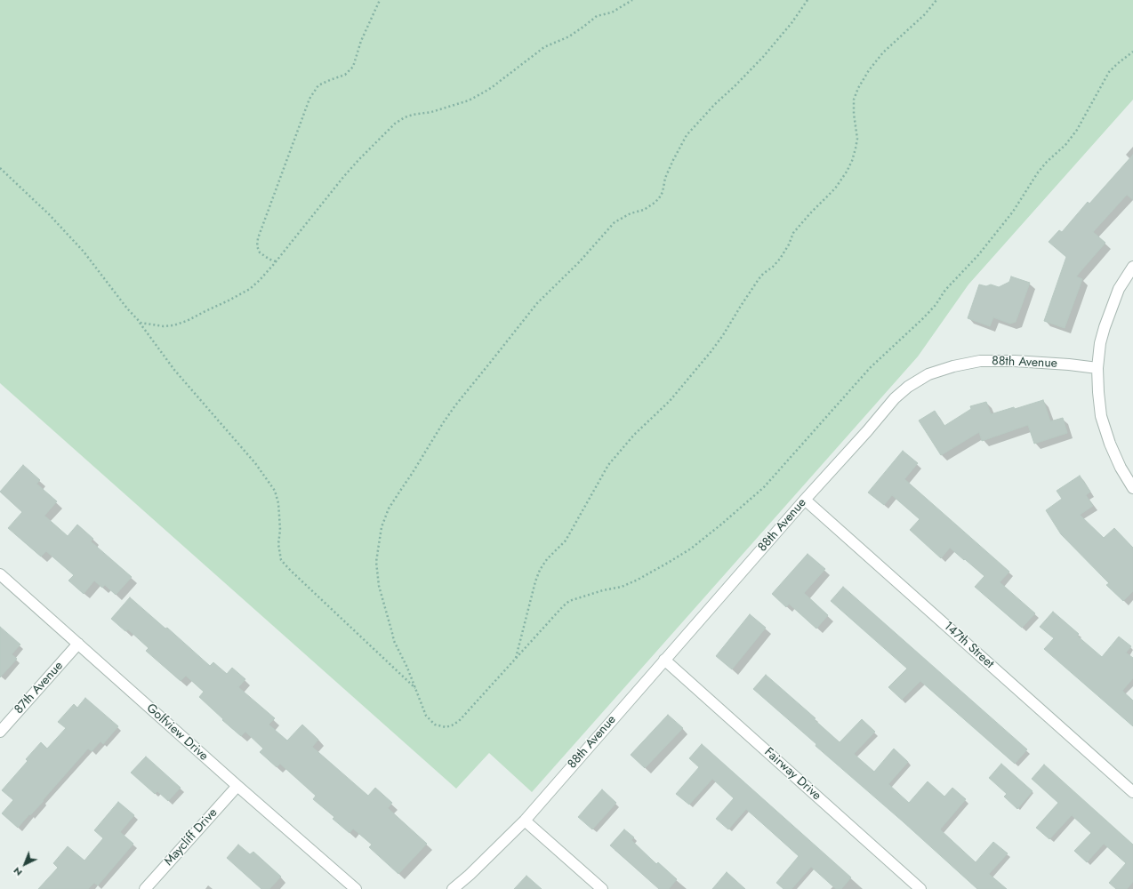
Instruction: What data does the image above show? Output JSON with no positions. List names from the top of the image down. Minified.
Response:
{"streets":{"street":["88th Avenue","147th Street","87th Avenue","Golfview Drive","Fairway Drive","Maycliff Drive"]},"crossings":[["88th Avenue","147th Street"],["88th Avenue","Fairway Drive"],["87th Avenue","Golfview Drive"],["Golfview Drive","Maycliff Drive"]],"north":"bottom left"}
